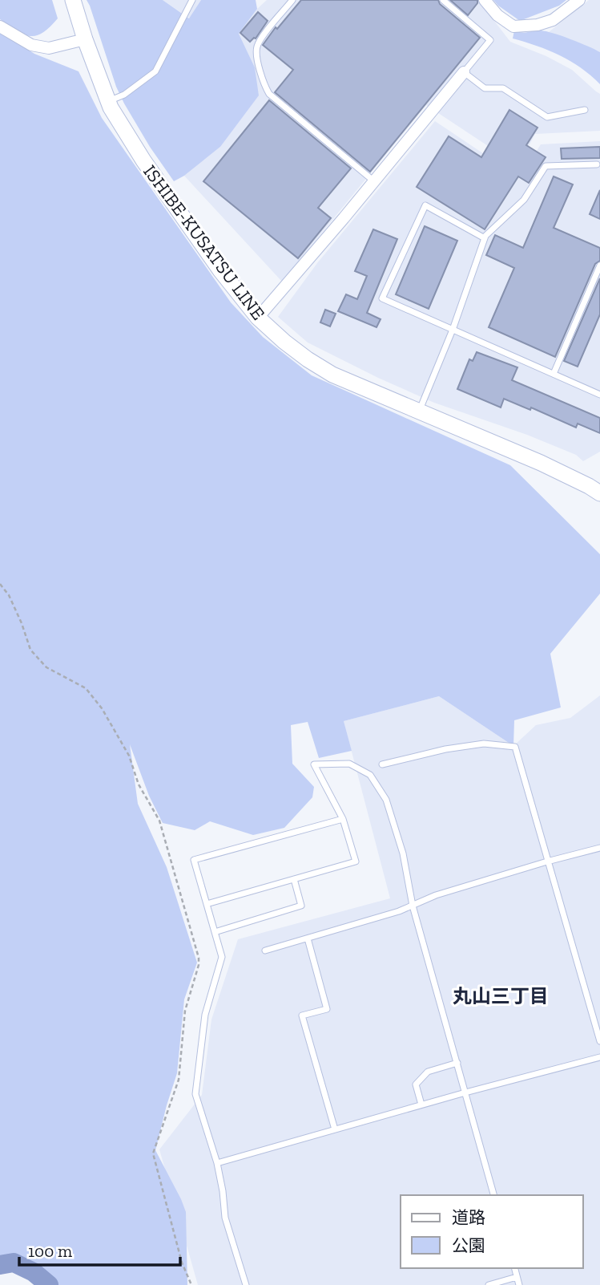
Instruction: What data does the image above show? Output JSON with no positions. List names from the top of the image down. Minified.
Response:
{"streets":{"main road":["ISHIBE-KUSATSU LINE"]},"districts":["丸山三丁目"],"legend":["道路","公園"],"scale_bar":"100 m"}
